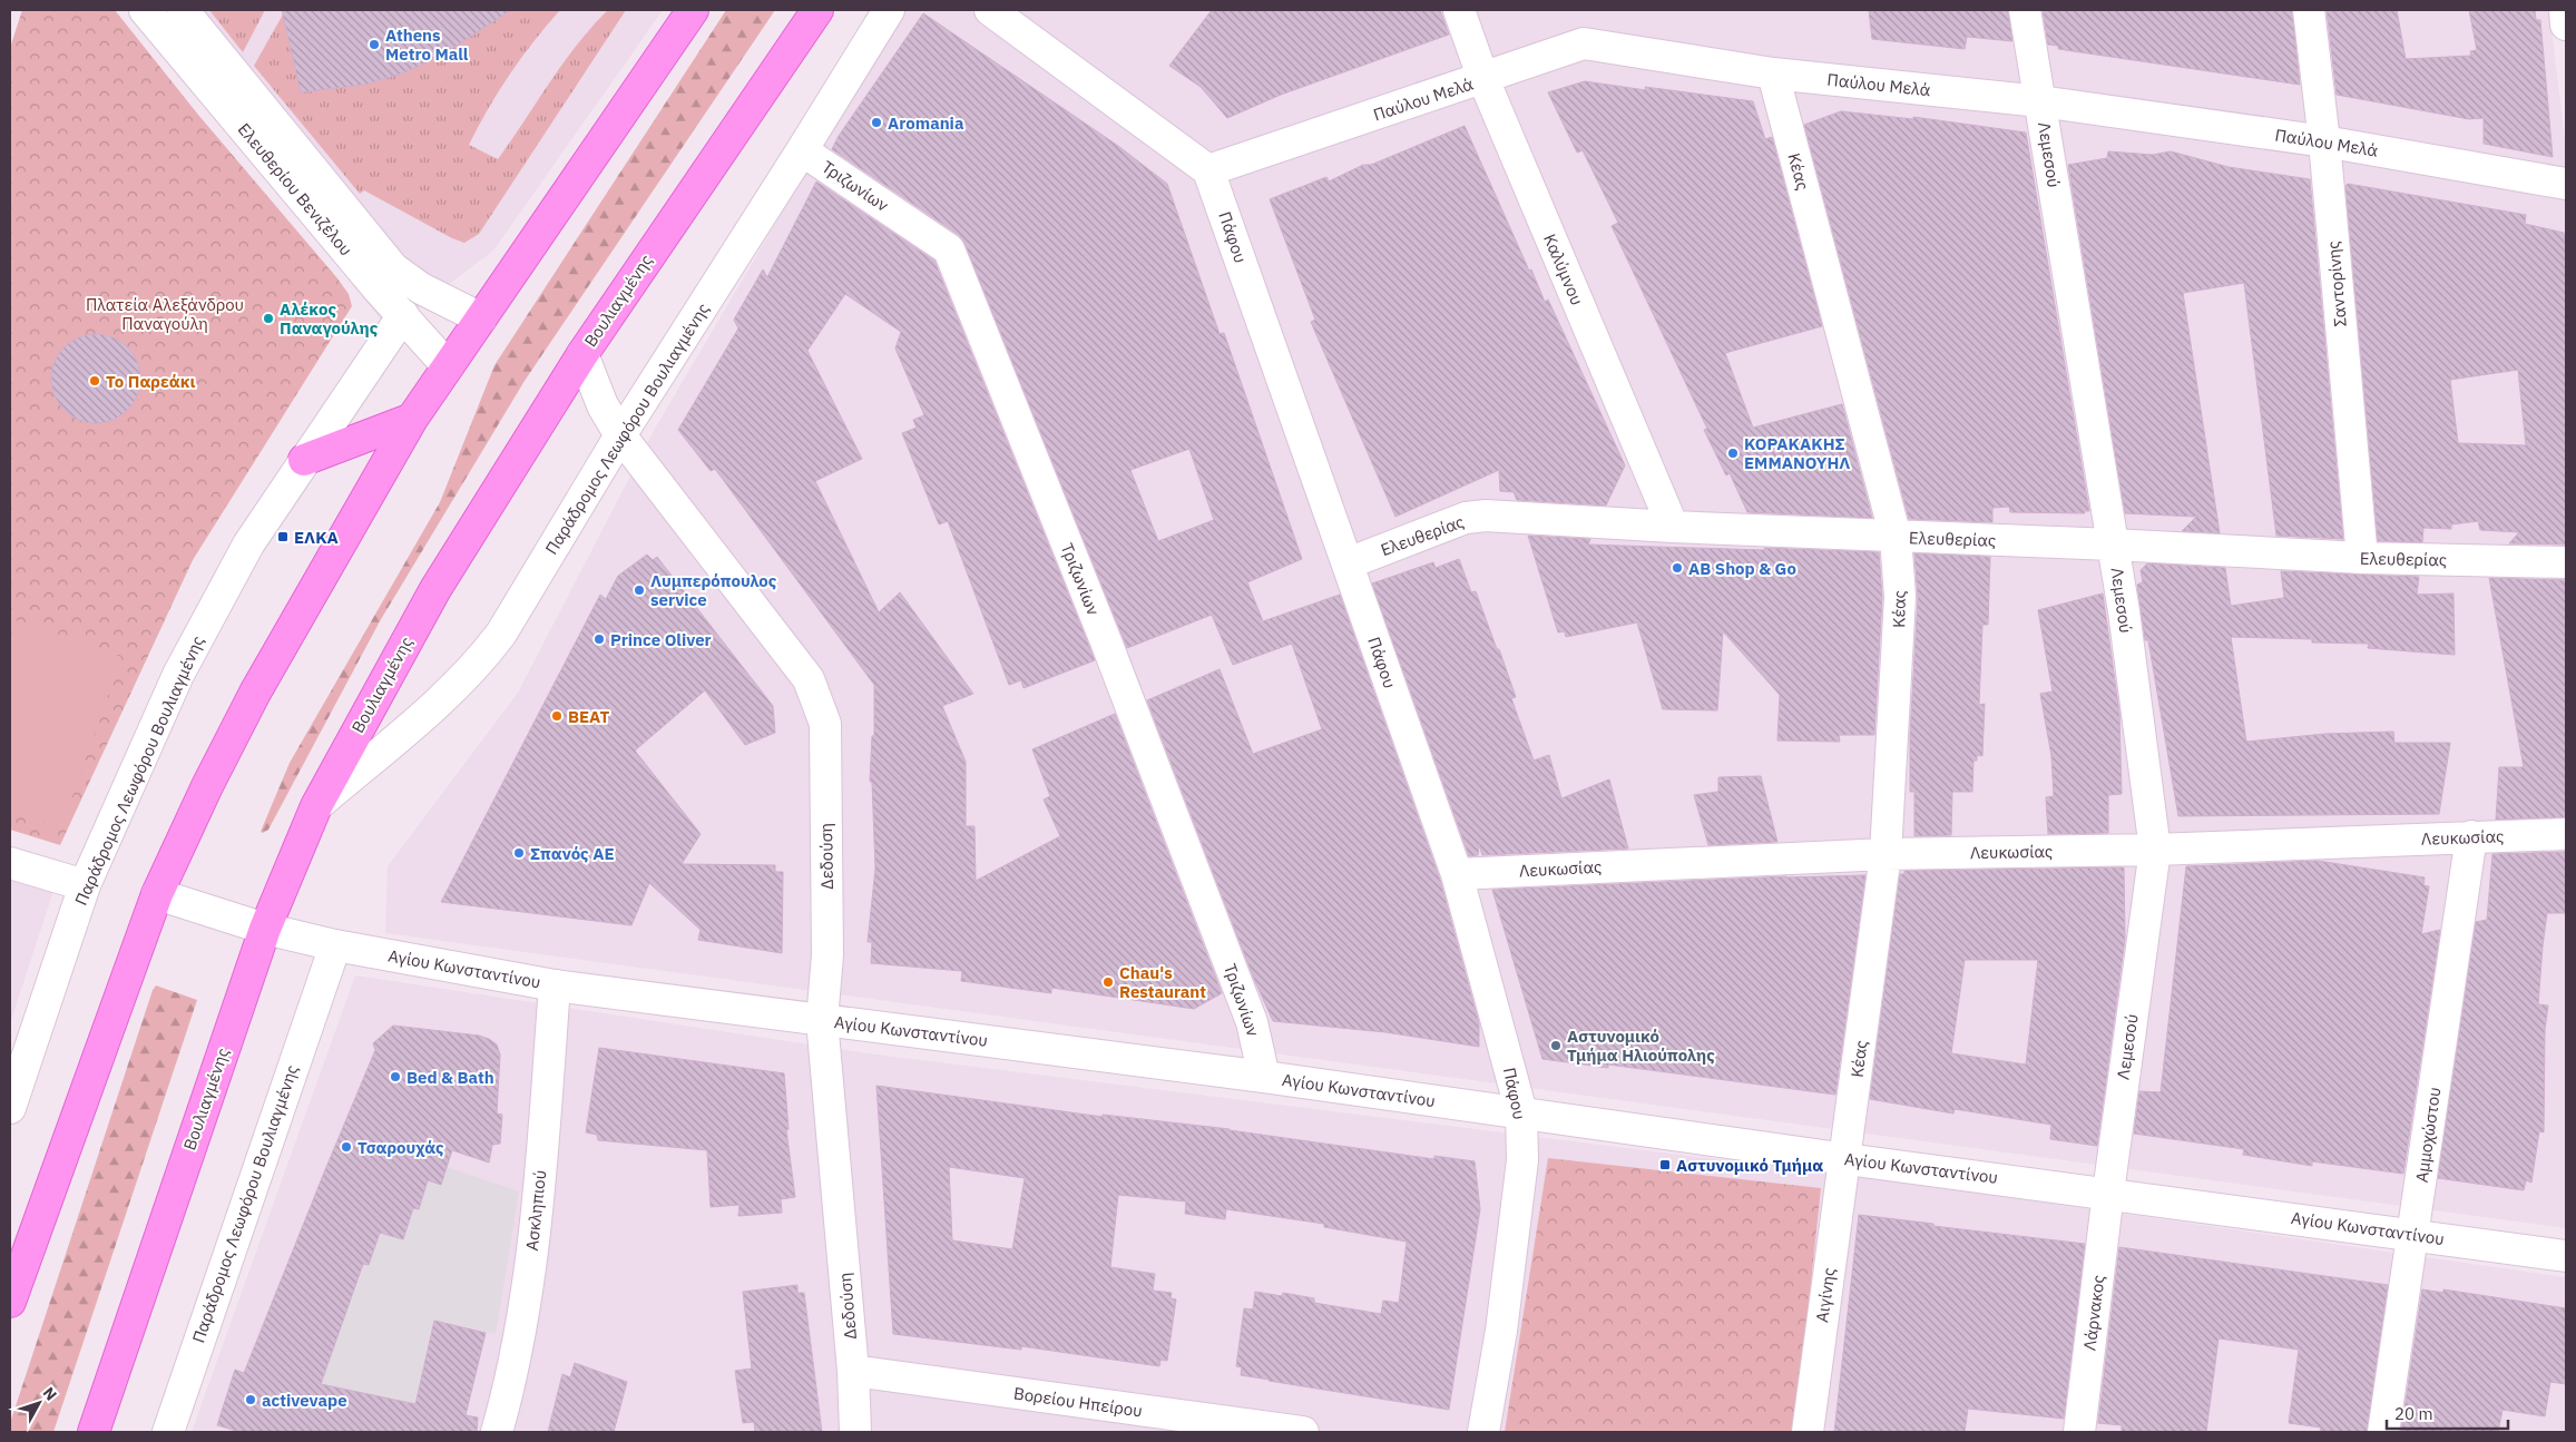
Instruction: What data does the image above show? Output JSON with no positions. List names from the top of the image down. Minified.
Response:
{"streets":{"main road":["Βουλιαγμένης"],"street":["Παύλου Μελά","Λεμεσού","Κέας","Τριζωνίων","Ελευθερίου Βενιζέλου","Πάφου","Καλύμνου","Σαντορίνης","Παράδρομος Λεωφόρου Βουλιαγμένης","Ελευθερίας","Λευκωσίας","Δεδούση","Αγίου Κωνσταντίνου","Αμμοχώστου","Ασκληπιού","Αιγίνης","Λάρνακος","Βορείου Ηπείρου"]},"crossings":[["Παύλου Μελά","Λεμεσού"],["Παύλου Μελά","Κέας"],["Παύλου Μελά","Πάφου"],["Παύλου Μελά","Καλύμνου"],["Παύλου Μελά","Σαντορίνης"],["Λεμεσού","Ελευθερίας"],["Λεμεσού","Λευκωσίας"],["Λεμεσού","Αγίου Κωνσταντίνου"],["Λεμεσού","Λάρνακος"],["Κέας","Ελευθερίας"],["Κέας","Λευκωσίας"],["Κέας","Αγίου Κωνσταντίνου"],["Κέας","Αιγίνης"],["Τριζωνίων","Παράδρομος Λεωφόρου Βουλιαγμένης"],["Τριζωνίων","Αγίου Κωνσταντίνου"],["Ελευθερίου Βενιζέλου","Παράδρομος Λεωφόρου Βουλιαγμένης"],["Πάφου","Ελευθερίας"],["Πάφου","Λευκωσίας"],["Πάφου","Αγίου Κωνσταντίνου"],["Καλύμνου","Ελευθερίας"],["Σαντορίνης","Ελευθερίας"],["Βουλιαγμένης","Παράδρομος Λεωφόρου Βουλιαγμένης"],["Βουλιαγμένης","Δεδούση"],["Βουλιαγμένης","Αγίου Κωνσταντίνου"],["Παράδρομος Λεωφόρου Βουλιαγμένης","Δεδούση"],["Παράδρομος Λεωφόρου Βουλιαγμένης","Αγίου Κωνσταντίνου"],["Λευκωσίας","Αμμοχώστου"],["Δεδούση","Αγίου Κωνσταντίνου"],["Δεδούση","Βορείου Ηπείρου"],["Αγίου Κωνσταντίνου","Αμμοχώστου"],["Αγίου Κωνσταντίνου","Ασκληπιού"],["Αγίου Κωνσταντίνου","Αιγίνης"],["Αγίου Κωνσταντίνου","Λάρνακος"]],"parks":["Πλατεία Αλεξάνδρου Παναγούλη"],"places":{"other":["Athens Metro Mall","Aromania","Αλέκος Παναγούλης","Το Παρεάκι","ΚΟΡΑΚΑΚΗΣ ΕΜΜΑΝΟΥΗΛ","ΑΒ Shop & Go","Λυμπερόπουλος service","Prince Oliver","ΒΕΑΤ","Σπανός ΑΕ","Chau's Restaurant","Αστυνομικό Τμήμα Ηλιούπολης","Bed & Bath","Τσαρουχάς","activevape"],"transit":["ΕΛΚΑ","Αστυνομικό Τμήμα"]},"scale_bar":"20 m","north":"top right"}
